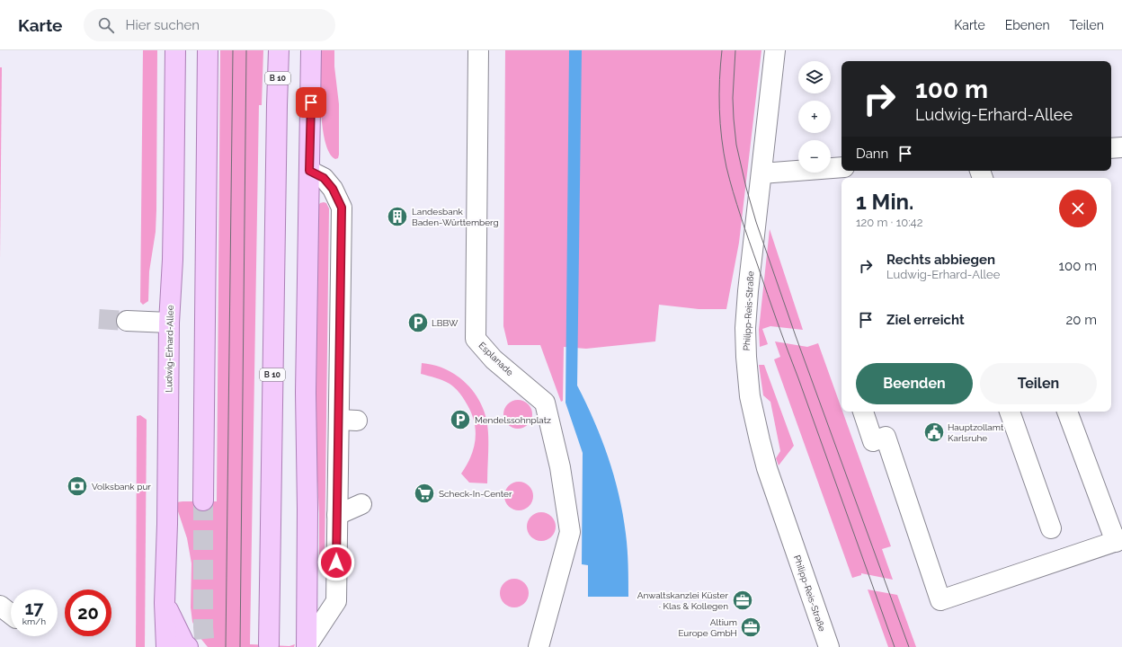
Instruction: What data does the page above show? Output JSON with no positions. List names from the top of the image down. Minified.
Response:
{"streets":{"main road":["B 10","Ludwig-Erhard-Allee"],"street":["Philipp-Reis-Straße","Esplanade"]},"places":{"building":["Landesbank Baden-Württemberg"],"parking":["LBBW","Mendelssohnplatz"],"public building":["Hauptzollamt Karlsruhe"],"bank":["Volksbank pur"],"supermarket":["Scheck-In-Center"],"office":["Anwaltskanzlei Küster · Klas & Kollegen","Altium Europe GmbH"]},"page":{"header":"Karte","search":"Hier suchen","nav":["Karte","Ebenen","Teilen"],"map_buttons":["+","−"],"turn":["100 m","Ludwig-Erhard-Allee"],"then":"Dann","heading":["1 Min.","120 m · 10:42"],"list":[{"name":"Rechts abbiegen","note":"Ludwig-Erhard-Allee","value":"100 m"},{"name":"Ziel erreicht","value":"20 m"}],"buttons":["Beenden","Teilen"],"speed":"17 km/h","limit":"20"}}
